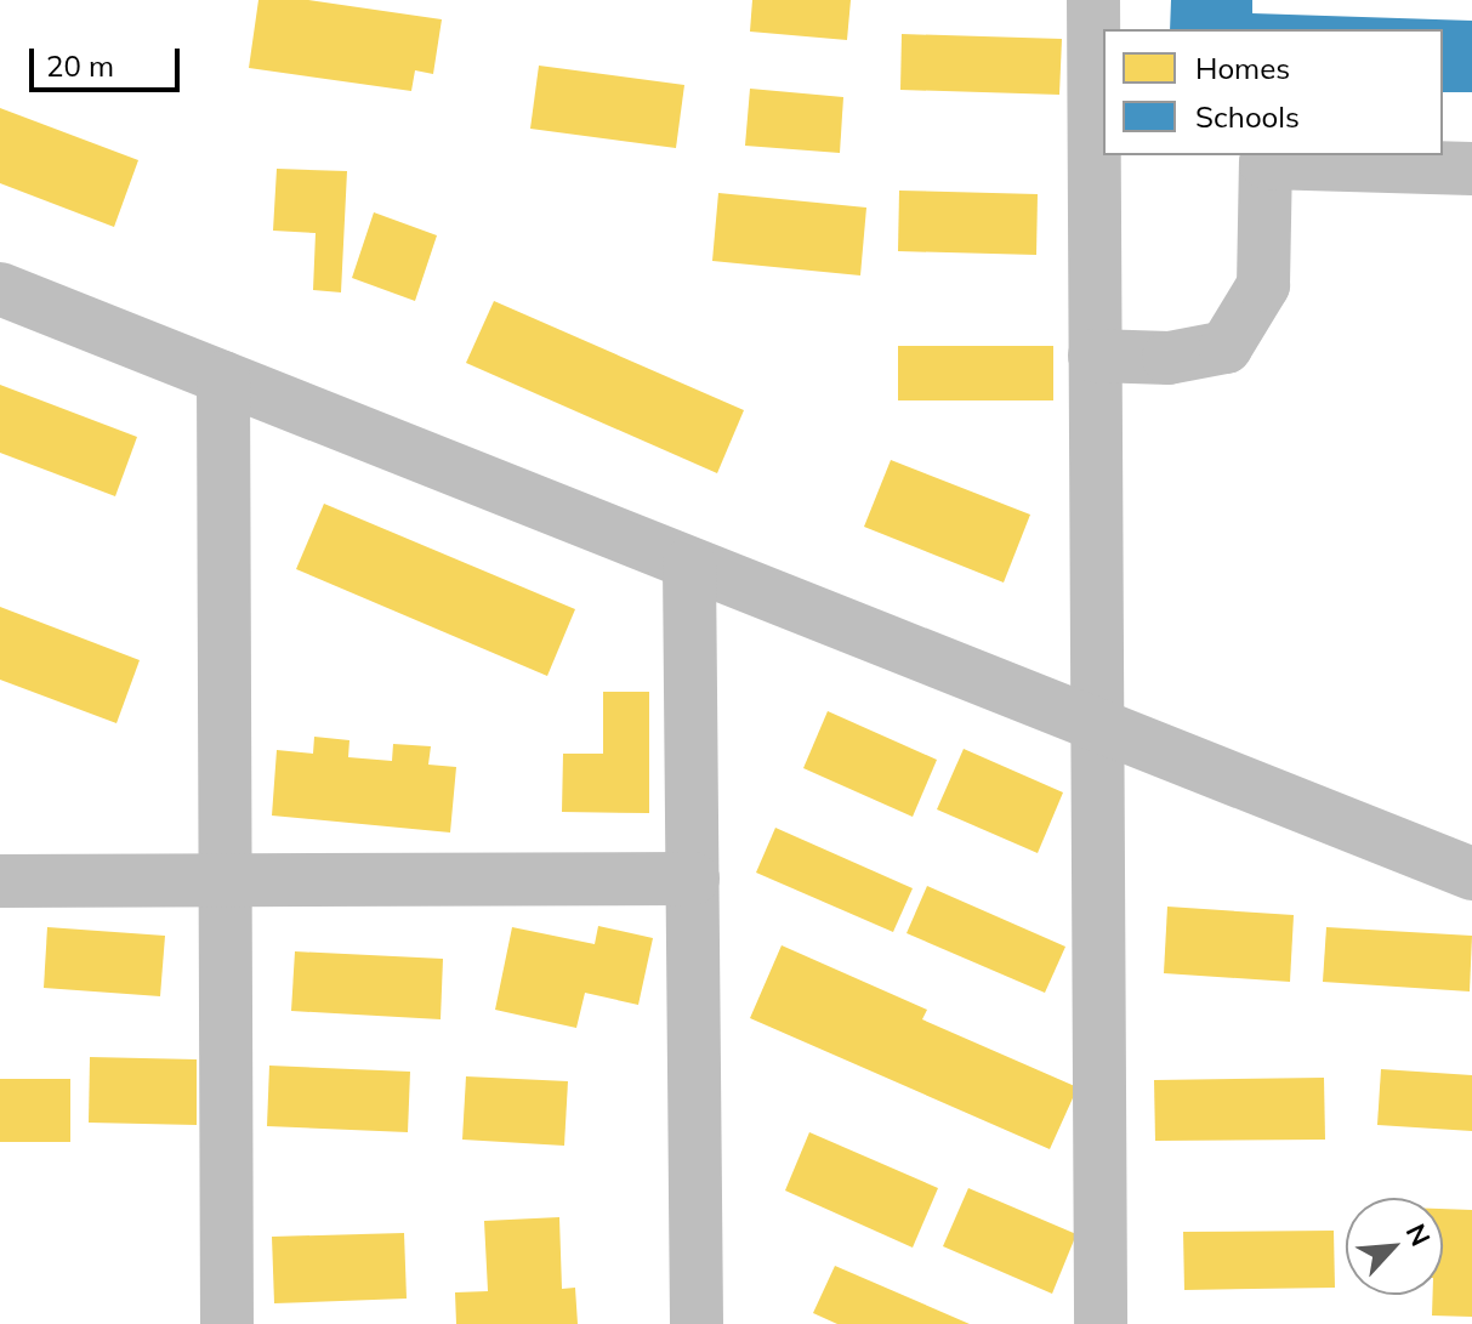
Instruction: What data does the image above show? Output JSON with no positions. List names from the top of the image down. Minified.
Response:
{"legend":["Homes","Schools"],"scale_bar":"20 m","north":"top right"}
